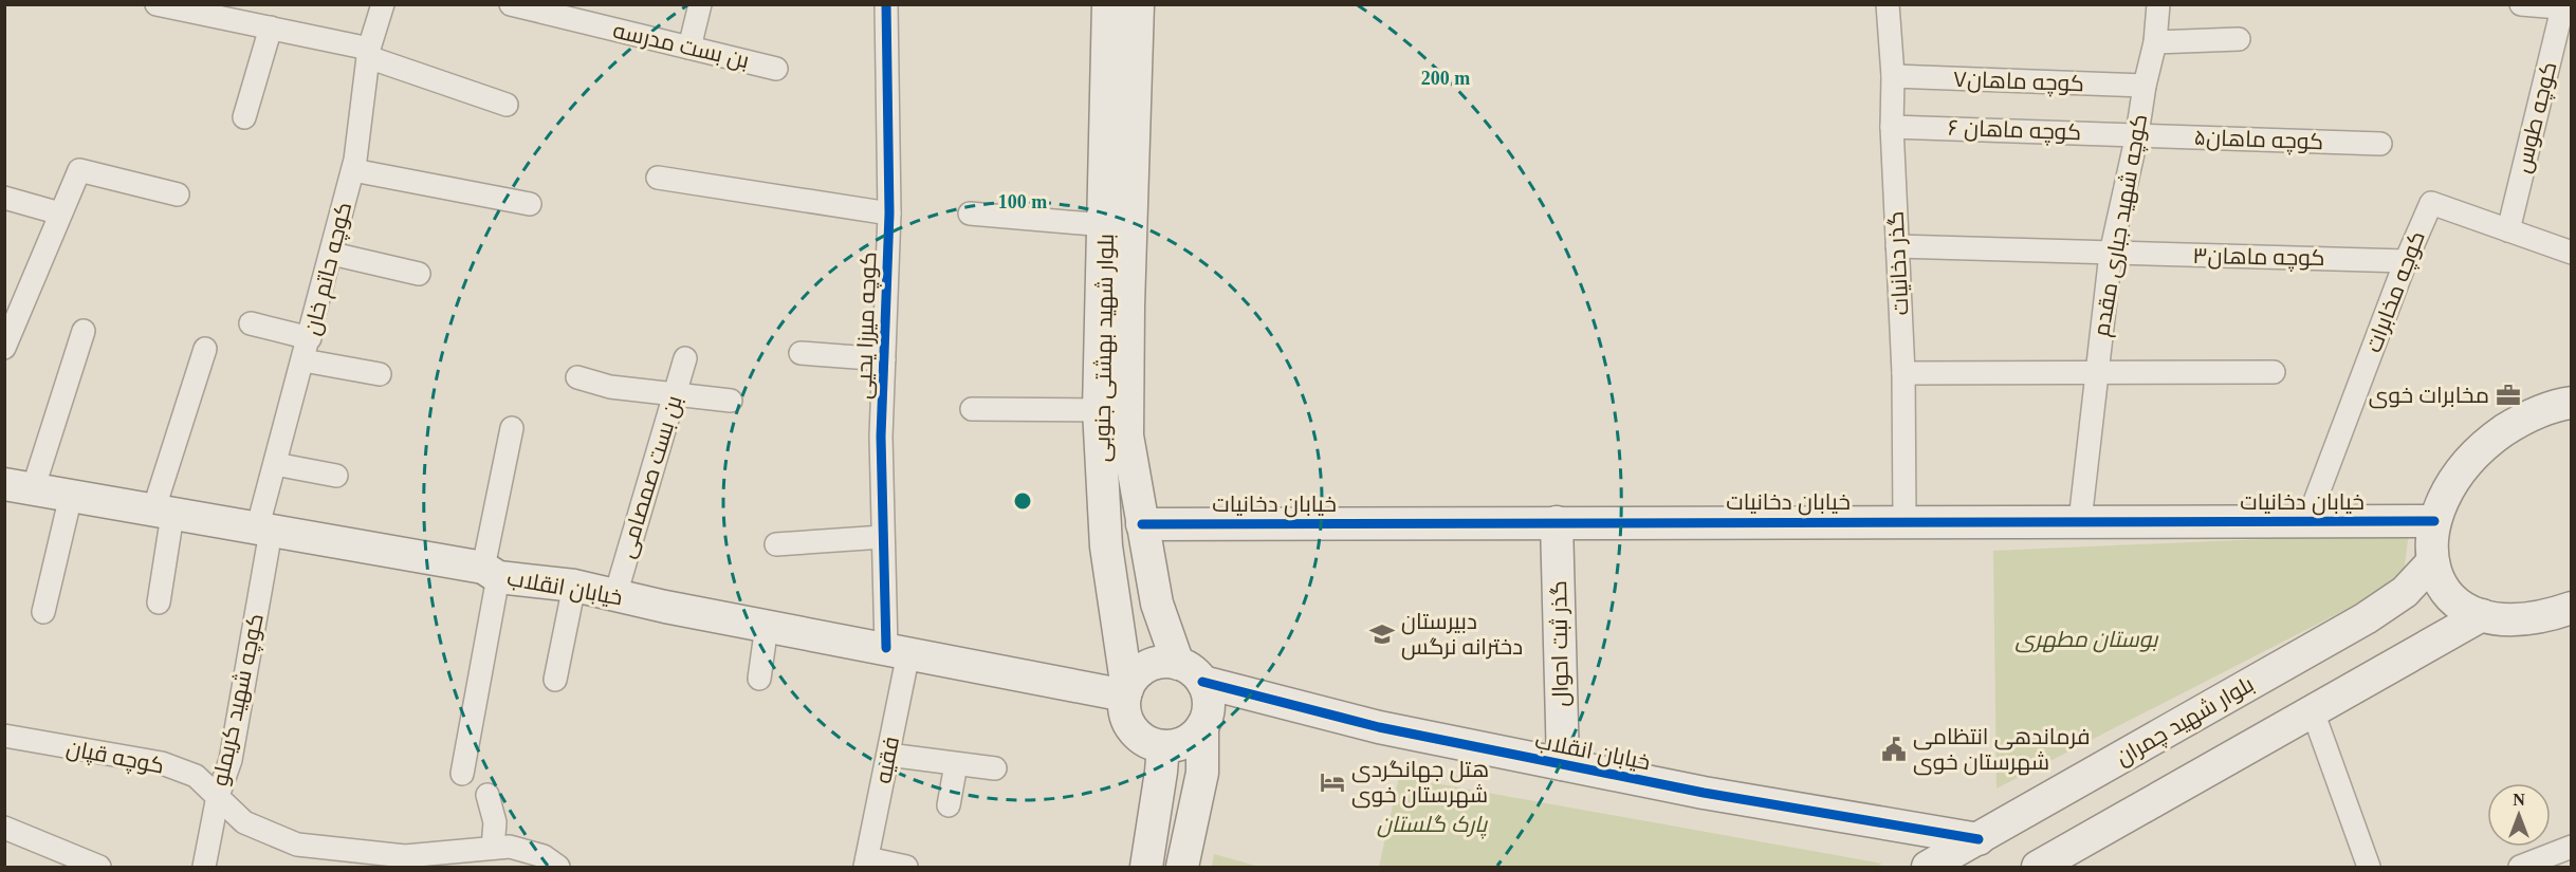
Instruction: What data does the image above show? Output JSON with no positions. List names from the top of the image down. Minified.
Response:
{"streets":{"main road":["بلوار شهید بهشتی جنوبی","خیابان دخانیات","خیابان انقلاب","گذر ثبت احوال","بلوار شهید چمران"],"street":["بن بست مدرسه","کوچه ماهان۷","کوچه طوس","کوچه ماهان ۶","کوچه ماهان۵","کوچه شهید جباری مقدم","کوچه ماهان۳","گذر دخانیات","کوچه حاتم خان","کوچه مخابرات","کوچه میرزا یحیی","بن بست صمصامی","کوچه شهید کریملو","کوچه قپان","فقیه"]},"crossings":[["کوچه ماهان۷","کوچه شهید جباری مقدم"],["کوچه ماهان۷","گذر دخانیات"],["کوچه طوس","کوچه مخابرات"],["کوچه ماهان ۶","کوچه ماهان۵"],["کوچه ماهان ۶","کوچه شهید جباری مقدم"],["کوچه ماهان ۶","گذر دخانیات"],["کوچه ماهان۵","کوچه شهید جباری مقدم"],["کوچه شهید جباری مقدم","کوچه ماهان۳"],["کوچه شهید جباری مقدم","خیابان دخانیات"],["کوچه ماهان۳","گذر دخانیات"],["کوچه ماهان۳","کوچه مخابرات"],["گذر دخانیات","خیابان دخانیات"],["کوچه حاتم خان","خیابان انقلاب"],["کوچه حاتم خان","کوچه شهید کریملو"],["کوچه مخابرات","خیابان دخانیات"],["کوچه میرزا یحیی","خیابان انقلاب"],["کوچه میرزا یحیی","فقیه"],["بلوار شهید بهشتی جنوبی","خیابان دخانیات"],["بلوار شهید بهشتی جنوبی","خیابان انقلاب"],["بن بست صمصامی","خیابان انقلاب"],["خیابان دخانیات","گذر ثبت احوال"],["خیابان انقلاب","گذر ثبت احوال"],["خیابان انقلاب","کوچه شهید کریملو"],["خیابان انقلاب","بلوار شهید چمران"],["خیابان انقلاب","فقیه"],["کوچه شهید کریملو","کوچه قپان"]],"parks":["بوستان مطهری","پارک گلستان"],"places":{"office":["مخابرات خوی"],"school or university":["دبیرستان دخترانه نرگس"],"public building":["فرماندهی انتظامی شهرستان خوی"],"hotel":["هتل جهانگردی شهرستان خوی"]},"north":"top","rings":["200 m","100 m"]}
